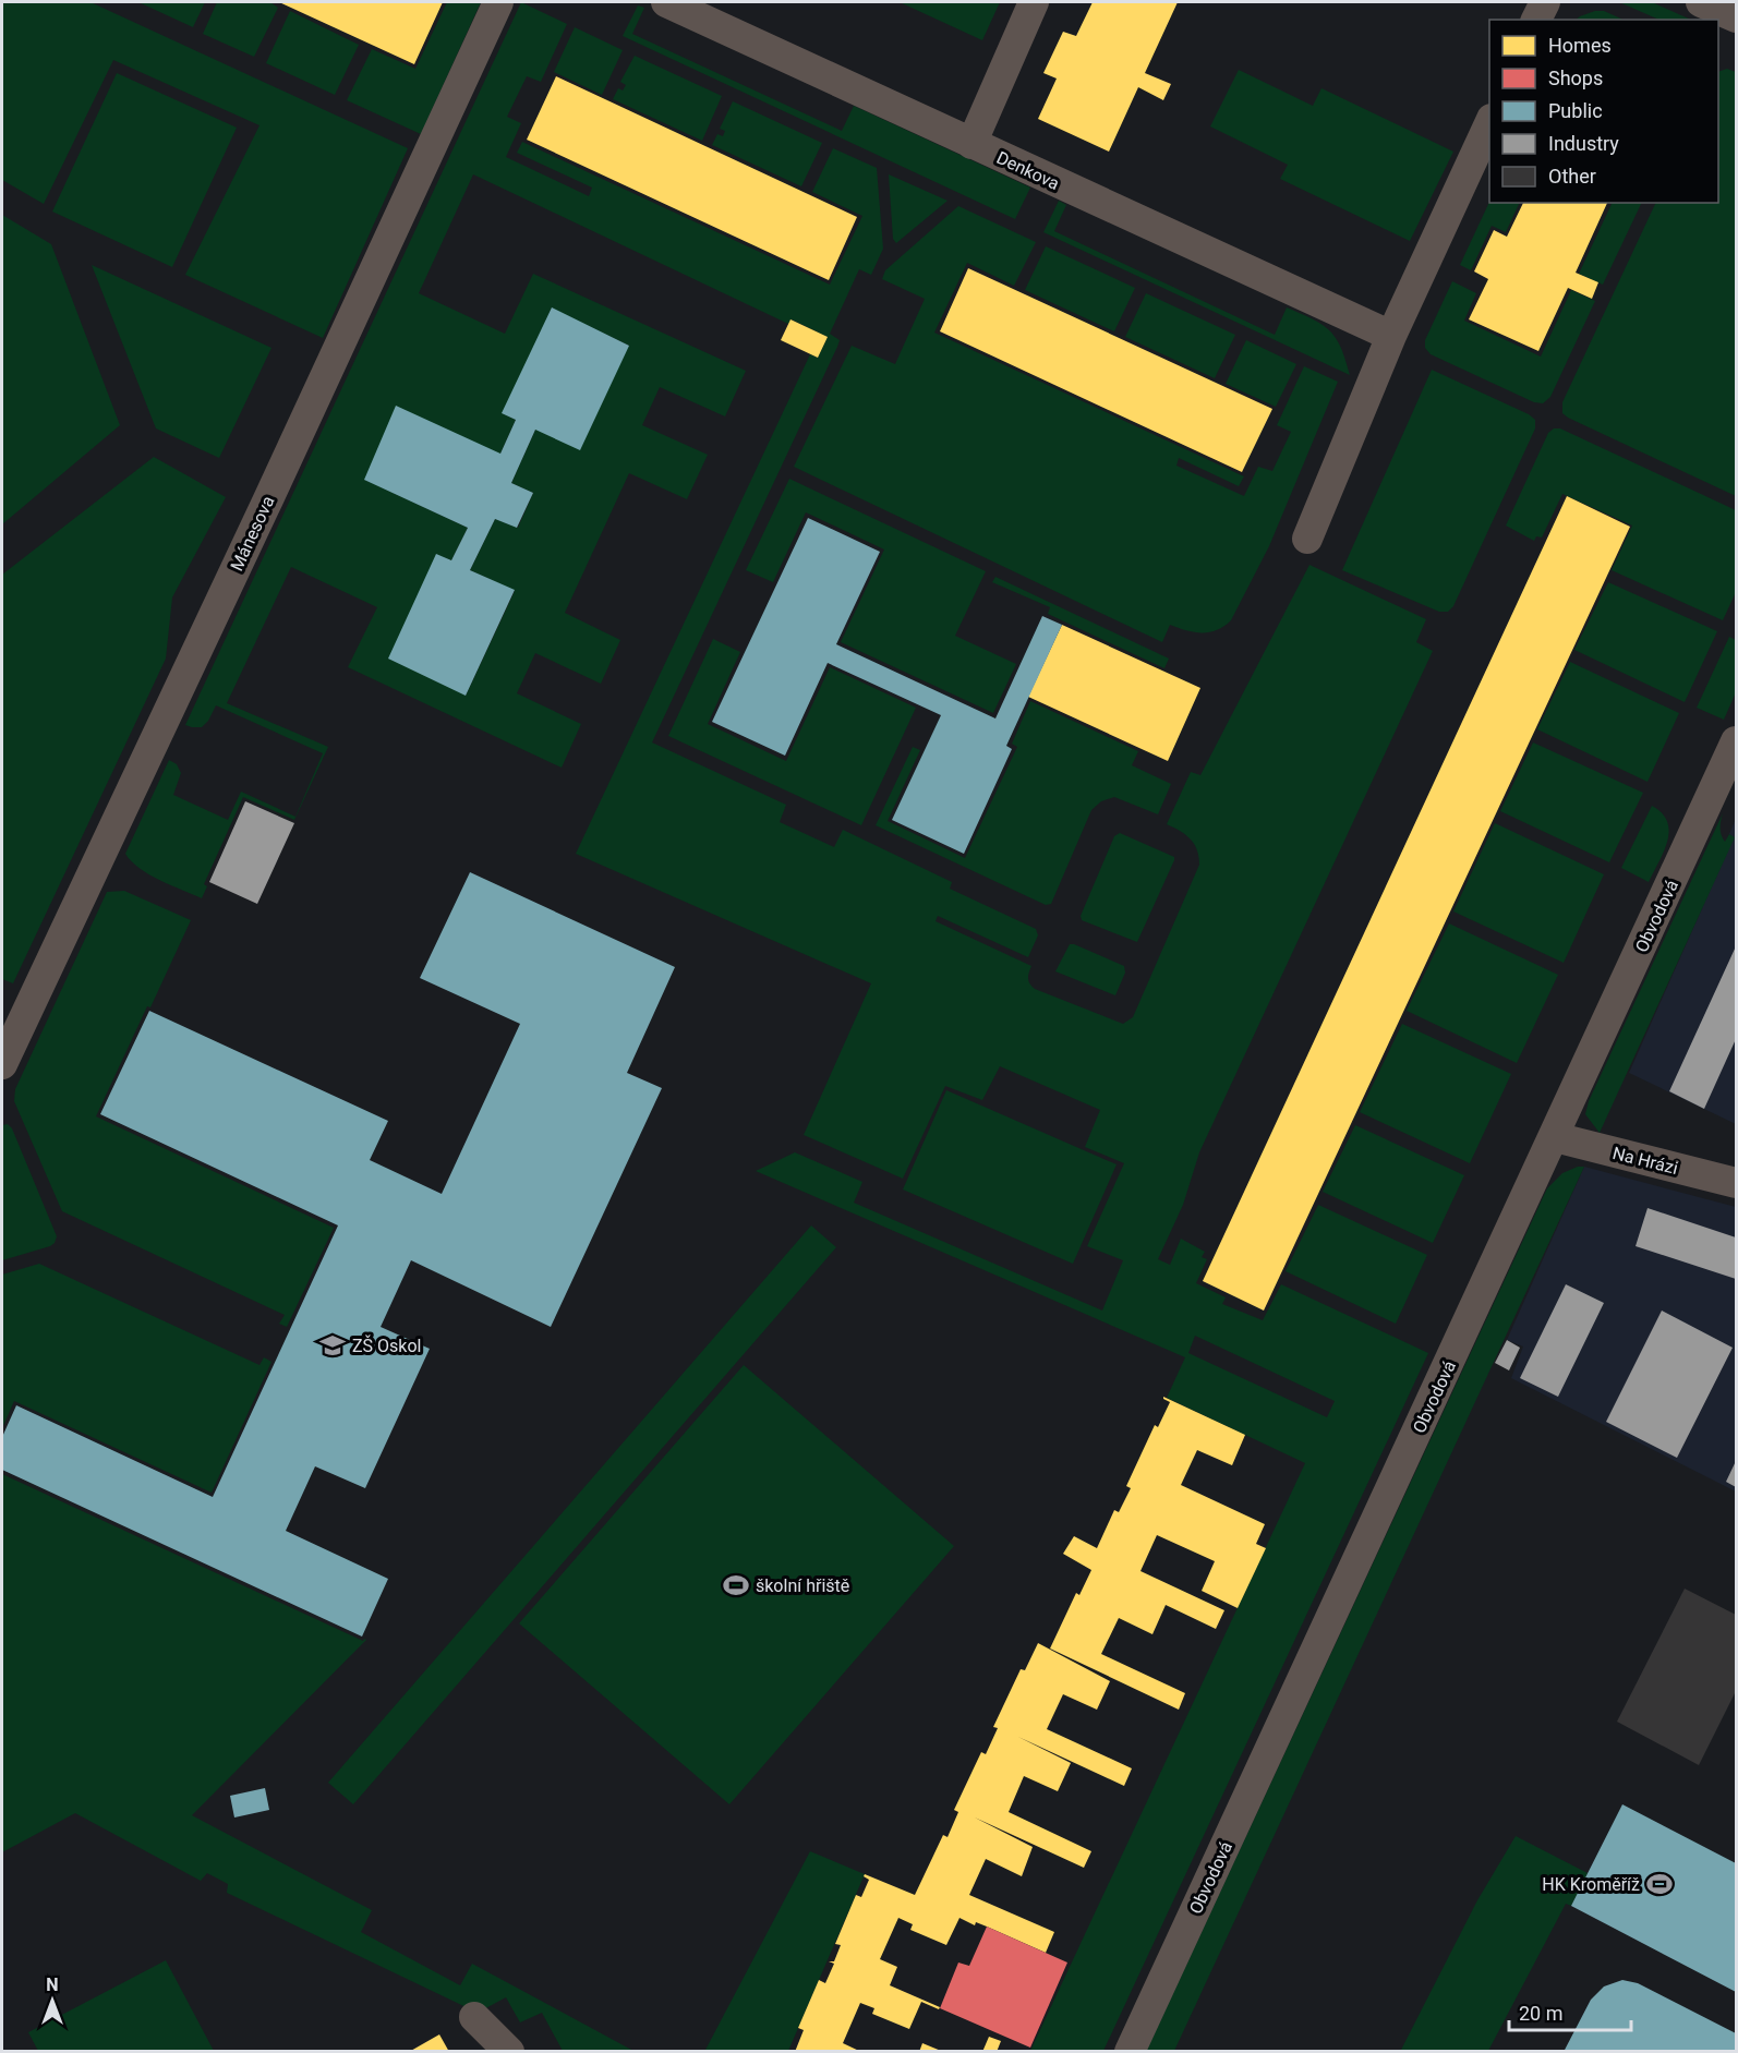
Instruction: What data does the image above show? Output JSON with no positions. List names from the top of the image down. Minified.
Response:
{"streets":{"street":["Denkova","Mánesova","Obvodová","Na Hrázi"]},"crossings":[["Obvodová","Na Hrázi"]],"places":{"school or university":["ZŠ Oskol"],"sports":["školní hřiště","HK Kroměříž"]},"legend":["Homes","Shops","Public","Industry","Other"],"scale_bar":"20 m","north":"top"}
